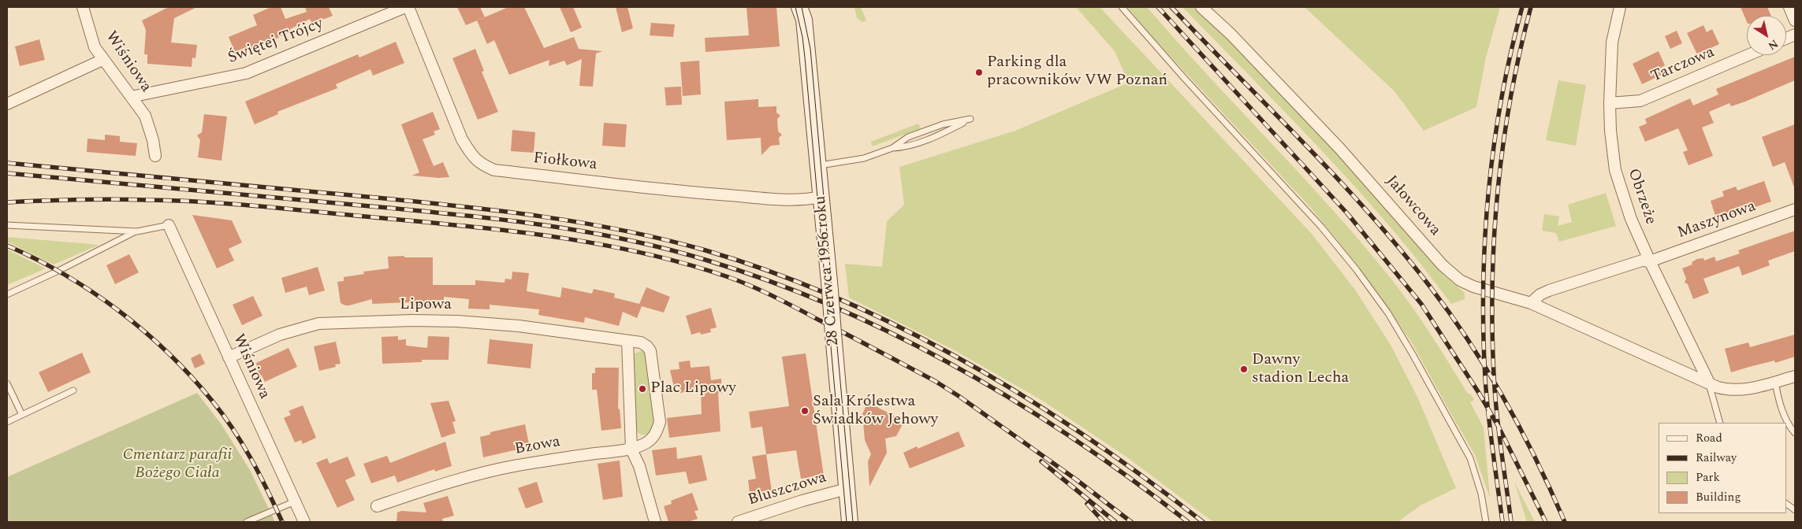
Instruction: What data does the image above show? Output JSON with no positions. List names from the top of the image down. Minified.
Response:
{"streets":{"street":["Świętej Trójcy","Wiśniowa","Tarczowa","Fiołkowa","Obrzeże","Jałowcowa","Maszynowa","28 Czerwca 1956 roku","Lipowa","Bzowa","Bluszczowa"]},"crossings":[["Świętej Trójcy","Wiśniowa"],["Świętej Trójcy","Fiołkowa"],["Wiśniowa","Lipowa"],["Tarczowa","Obrzeże"],["Fiołkowa","28 Czerwca 1956 roku"],["Obrzeże","Jałowcowa"],["Obrzeże","Maszynowa"],["28 Czerwca 1956 roku","Bluszczowa"]],"parks":["Cmentarz parafii Bożego Ciała"],"places":["Parking dla pracowników VW Poznań","Dawny stadion Lecha","Plac Lipowy","Sala Królestwa Świadków Jehowy"],"legend":["Road","Railway","Park","Building"],"north":"bottom right"}
